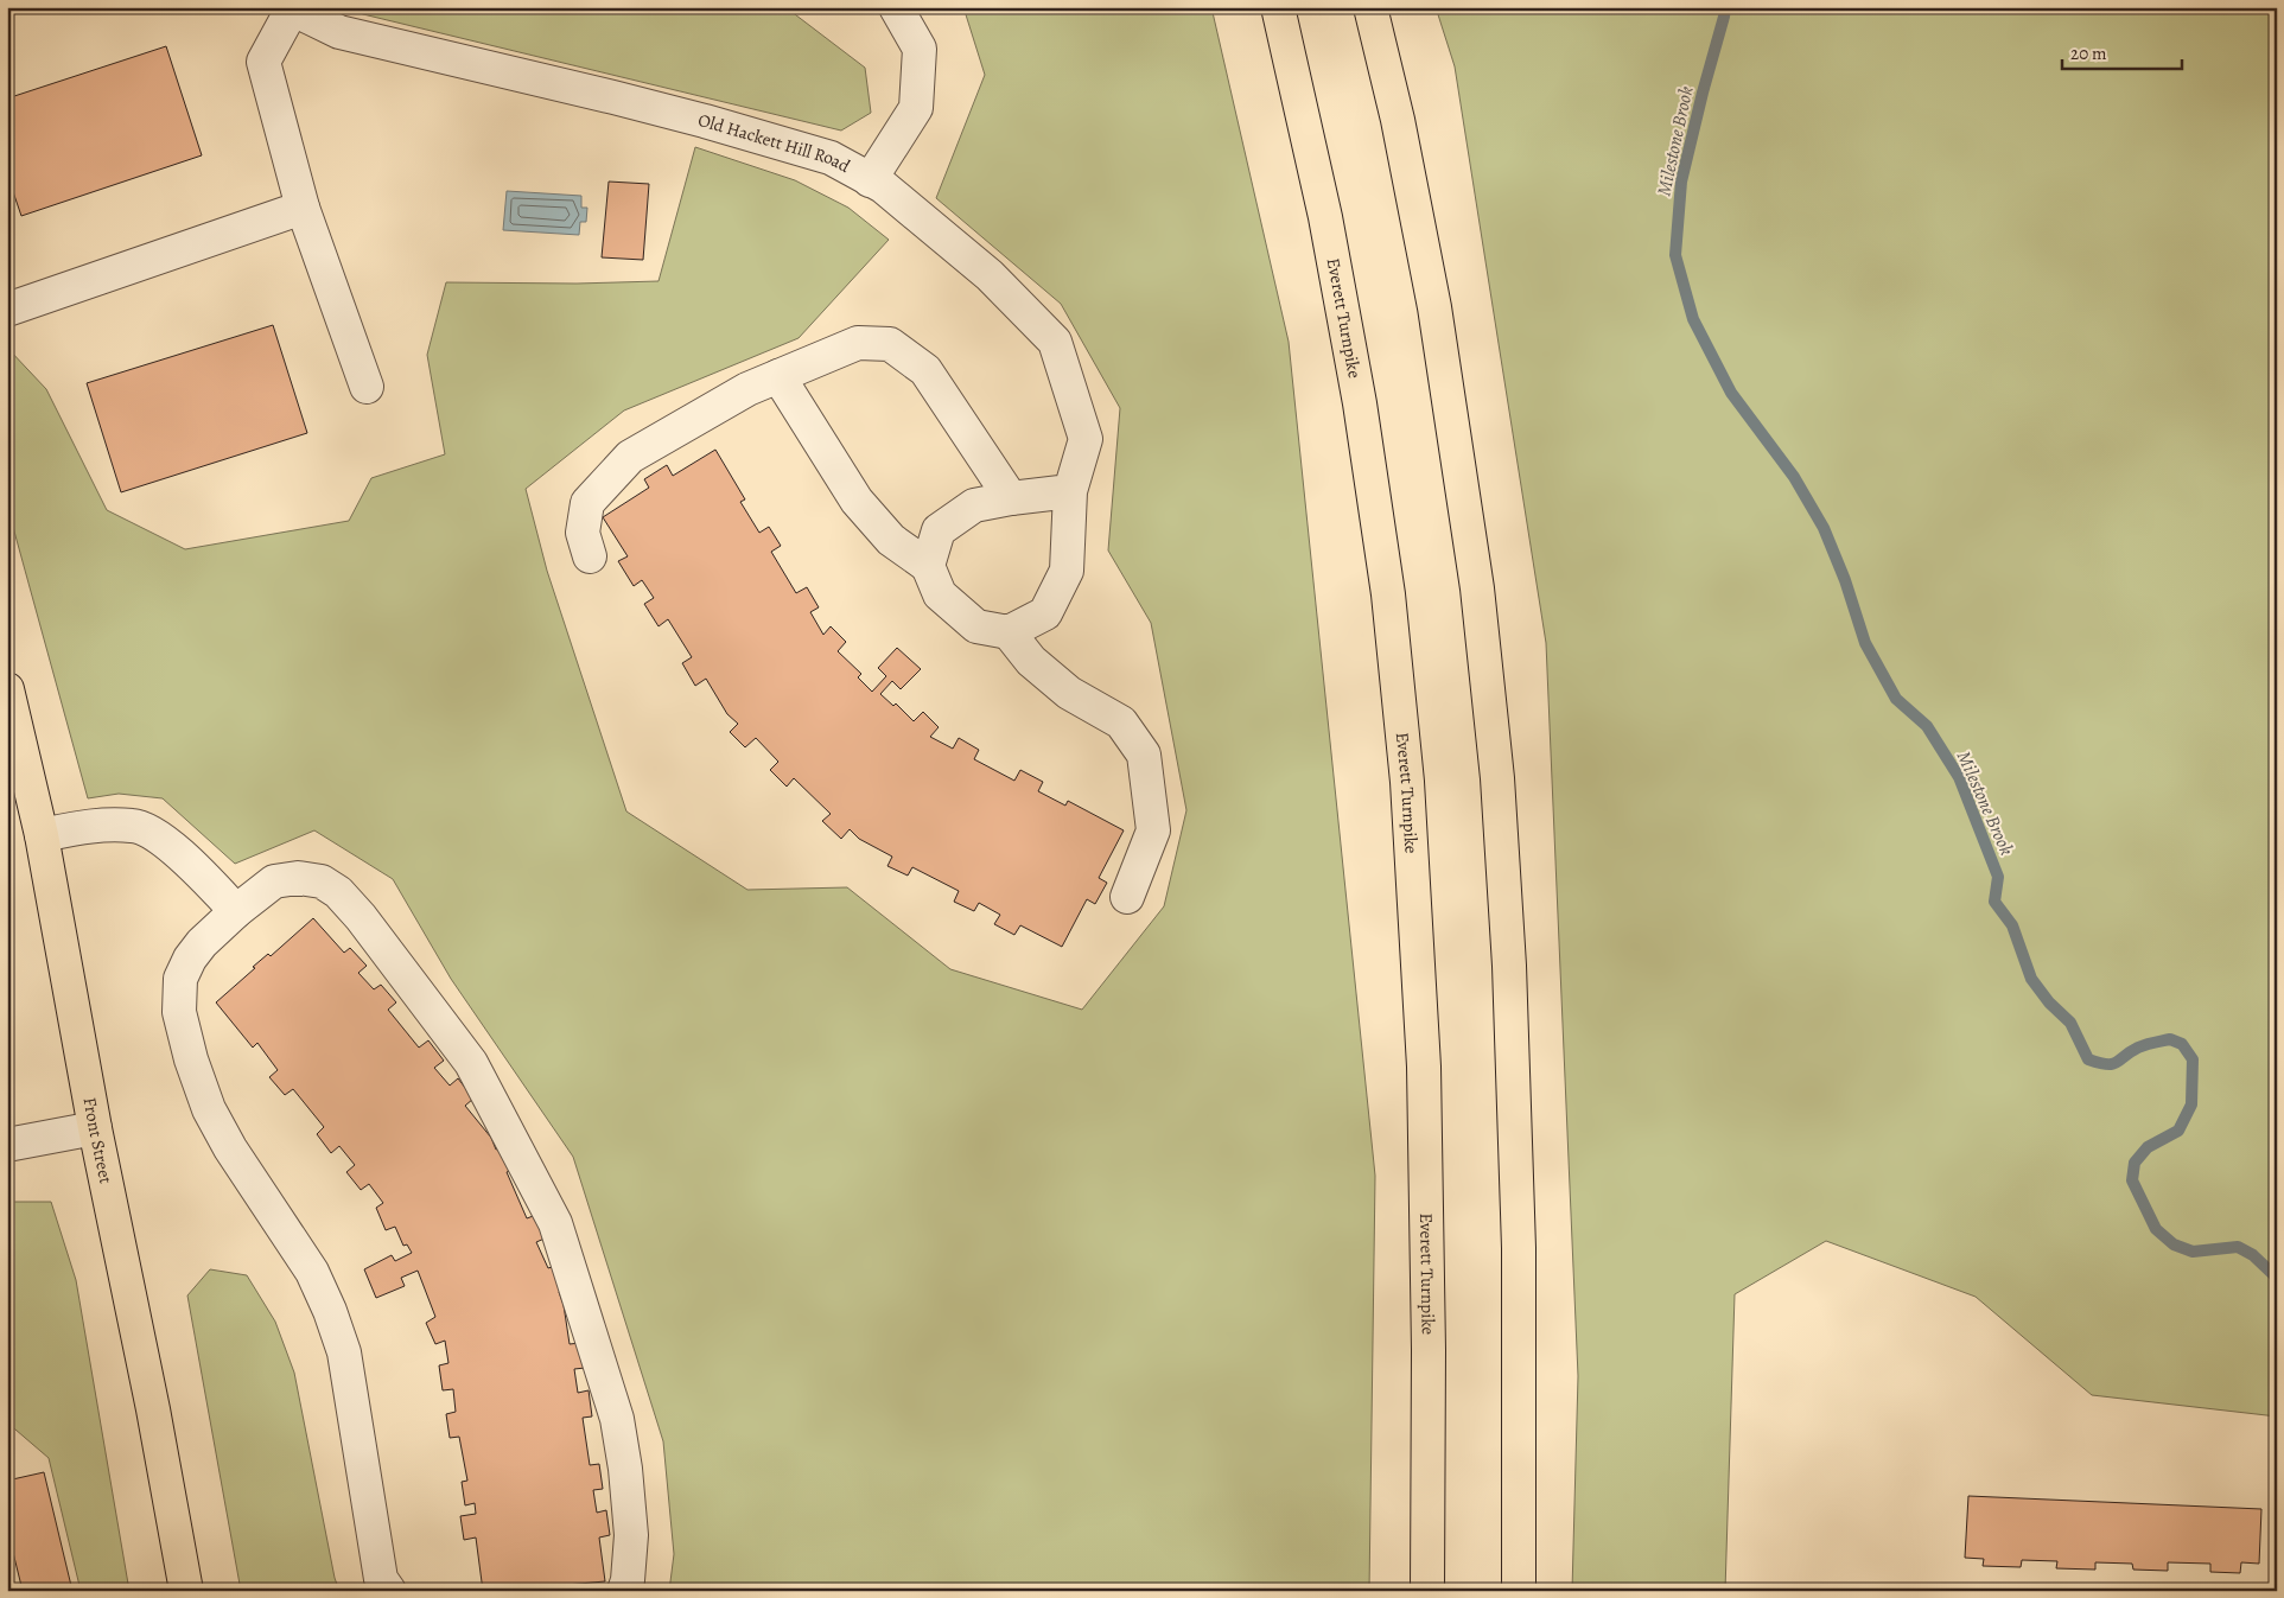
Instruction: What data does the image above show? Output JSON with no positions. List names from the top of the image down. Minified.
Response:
{"streets":{"main road":["Everett Turnpike","Front Street"],"street":["Old Hackett Hill Road"]},"water":["Milestone Brook"],"scale_bar":"20 m"}
